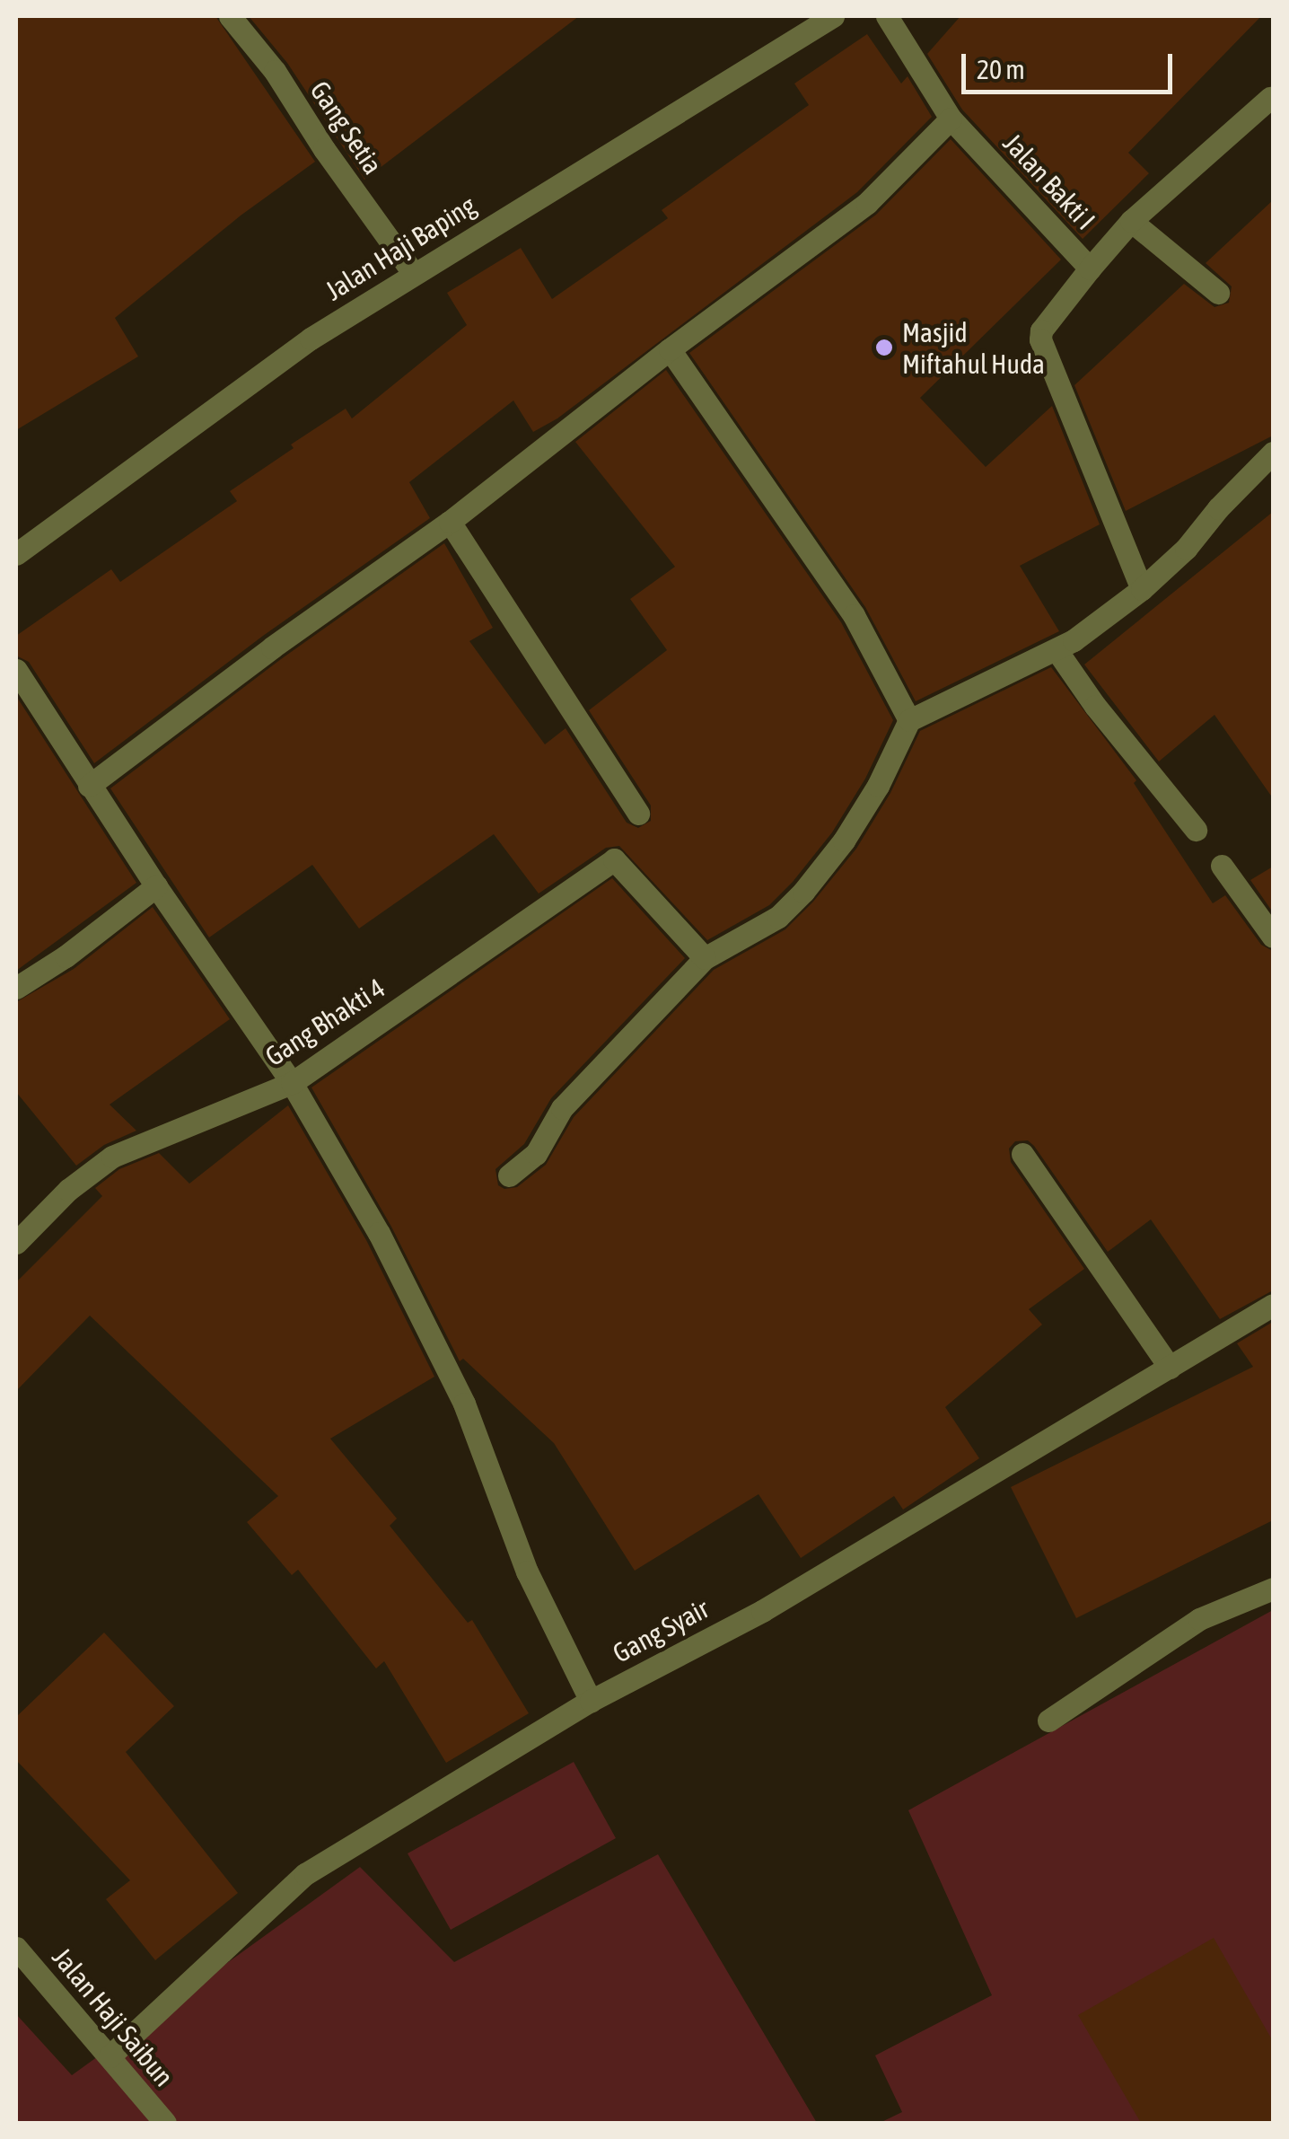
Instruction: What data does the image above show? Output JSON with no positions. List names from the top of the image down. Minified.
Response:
{"streets":{"street":["Gang Setia","Jalan Bakti I","Jalan Haji Baping","Gang Bhakti 4","Gang Syair","Jalan Haji Saibun"]},"crossings":[["Gang Setia","Jalan Haji Baping"],["Gang Syair","Jalan Haji Saibun"]],"places":["Masjid Miftahul Huda"],"scale_bar":"20 m"}
